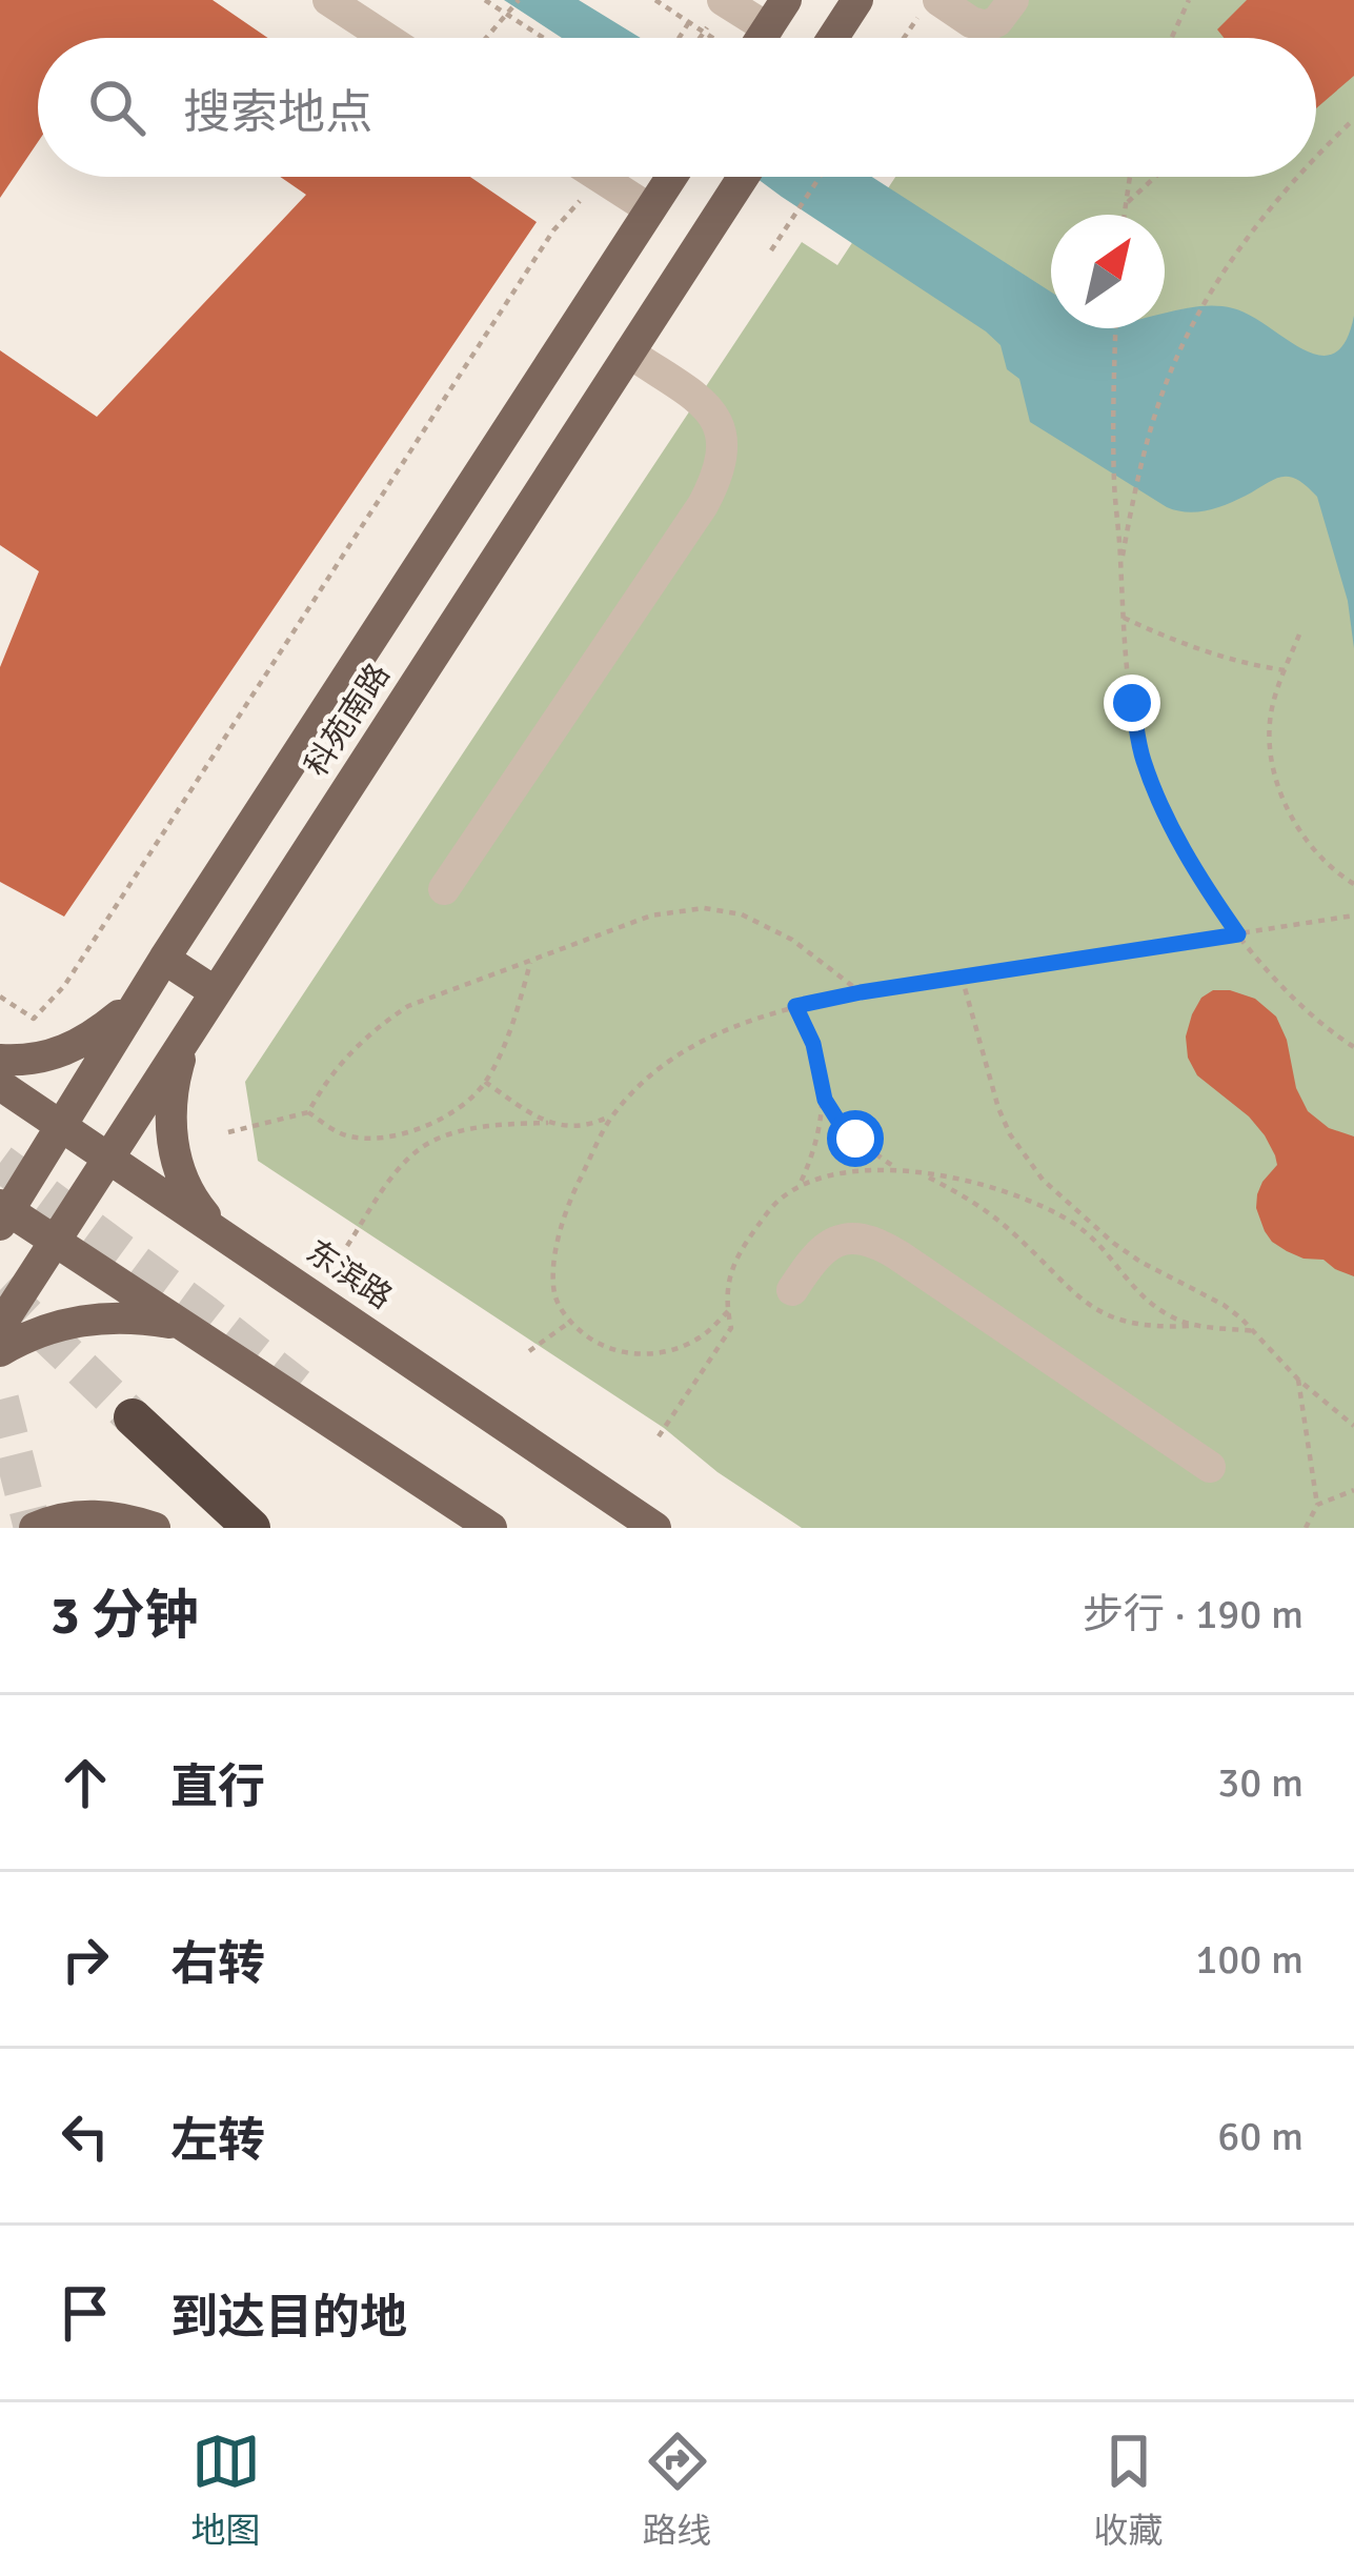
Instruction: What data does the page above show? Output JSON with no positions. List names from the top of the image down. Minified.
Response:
{"streets":{"main road":["科苑南路","东滨路"]},"crossings":[["科苑南路","东滨路"]],"north":"top right","page":{"search":"搜索地点","heading":["3 分钟","步行 · 190 m"],"list":[["直行","30 m"],["右转","100 m"],["左转","60 m"],"到达目的地"],"nav":["地图","路线","收藏"]}}
